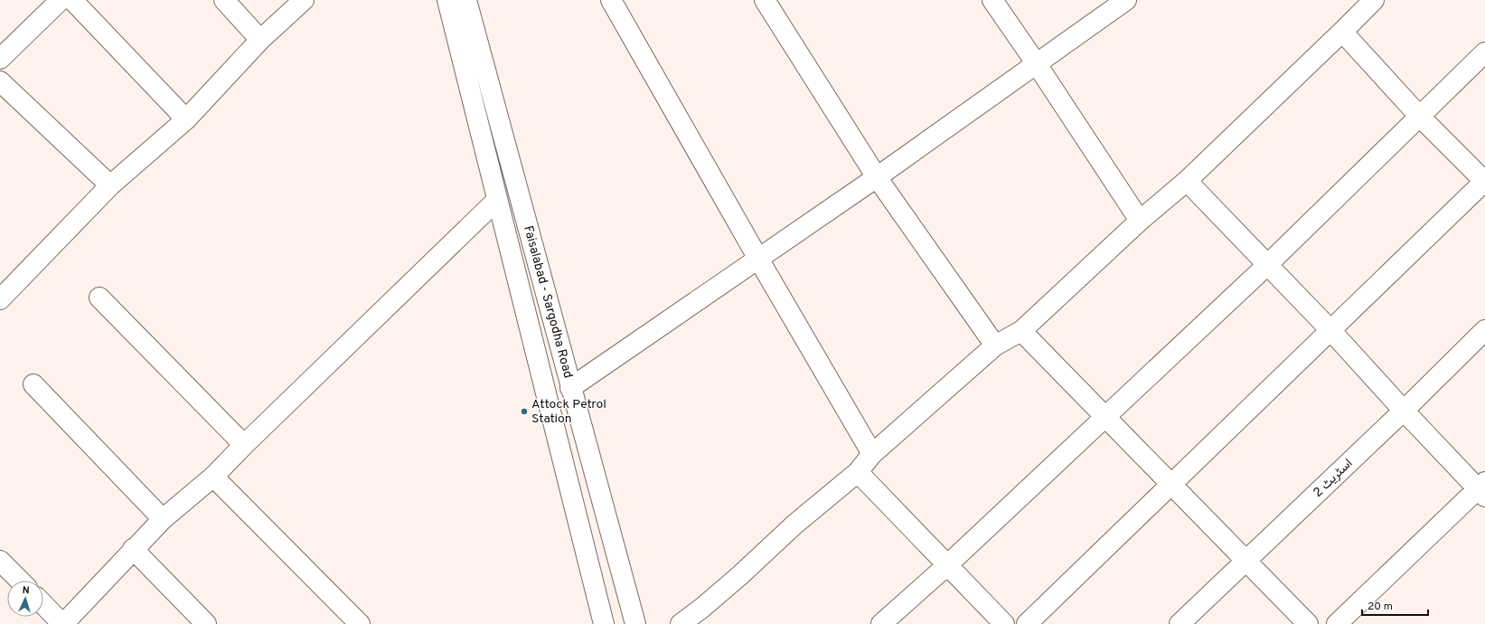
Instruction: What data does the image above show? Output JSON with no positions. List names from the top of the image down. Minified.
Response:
{"streets":{"street":["Faisalabad - Sargodha Road","اسٹریٹ 2"]},"places":["Attock Petrol Station"],"scale_bar":"20 m","north":"top"}
